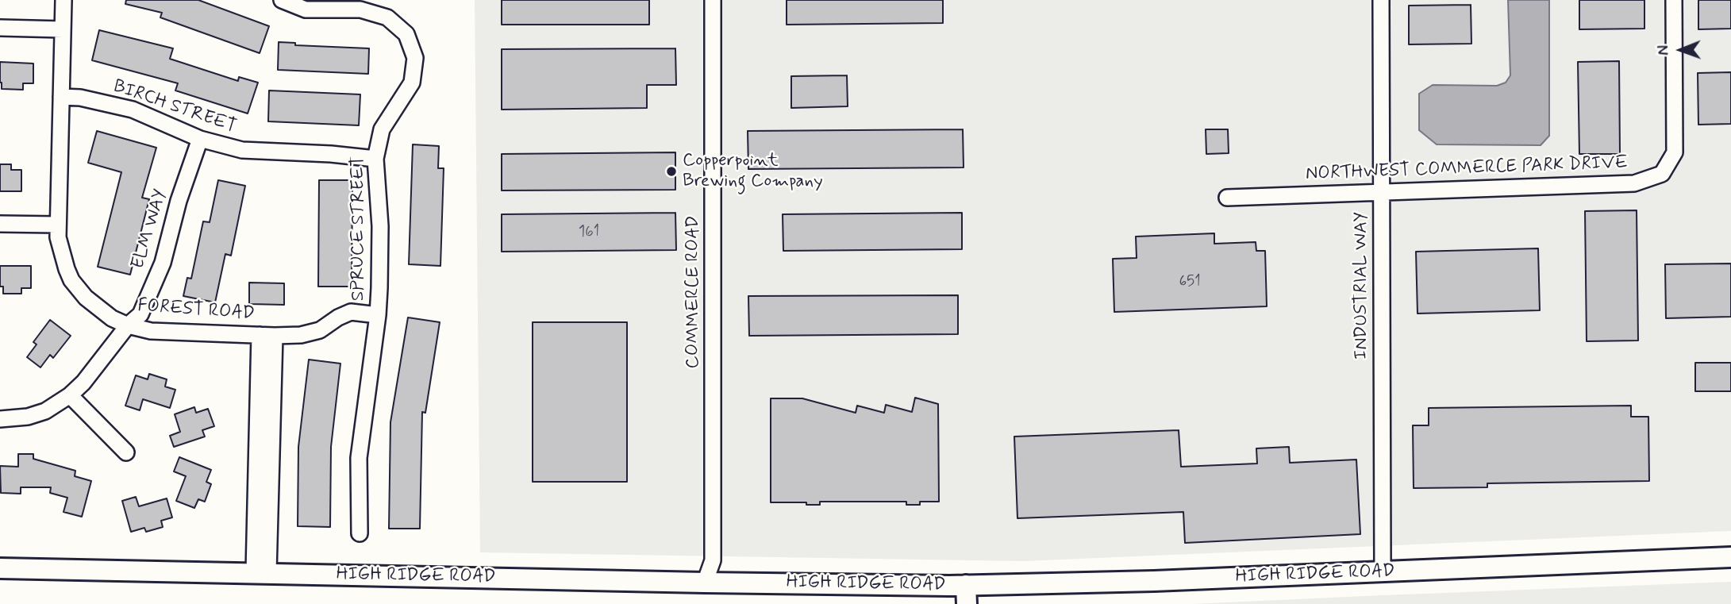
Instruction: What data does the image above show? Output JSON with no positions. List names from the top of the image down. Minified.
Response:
{"streets":{"street":["BIRCH STREET","NORTHWEST COMMERCE PARK DRIVE","SPRUCE STREET","ELM WAY","INDUSTRIAL WAY","COMMERCE ROAD","FOREST ROAD","HIGH RIDGE ROAD"]},"crossings":[["BIRCH STREET","SPRUCE STREET"],["BIRCH STREET","ELM WAY"],["BIRCH STREET","FOREST ROAD"],["NORTHWEST COMMERCE PARK DRIVE","INDUSTRIAL WAY"],["SPRUCE STREET","FOREST ROAD"],["ELM WAY","FOREST ROAD"],["INDUSTRIAL WAY","HIGH RIDGE ROAD"],["COMMERCE ROAD","HIGH RIDGE ROAD"]],"places":["Copperpoint Brewing Company"],"house_numbers":["161","651"],"north":"left"}
